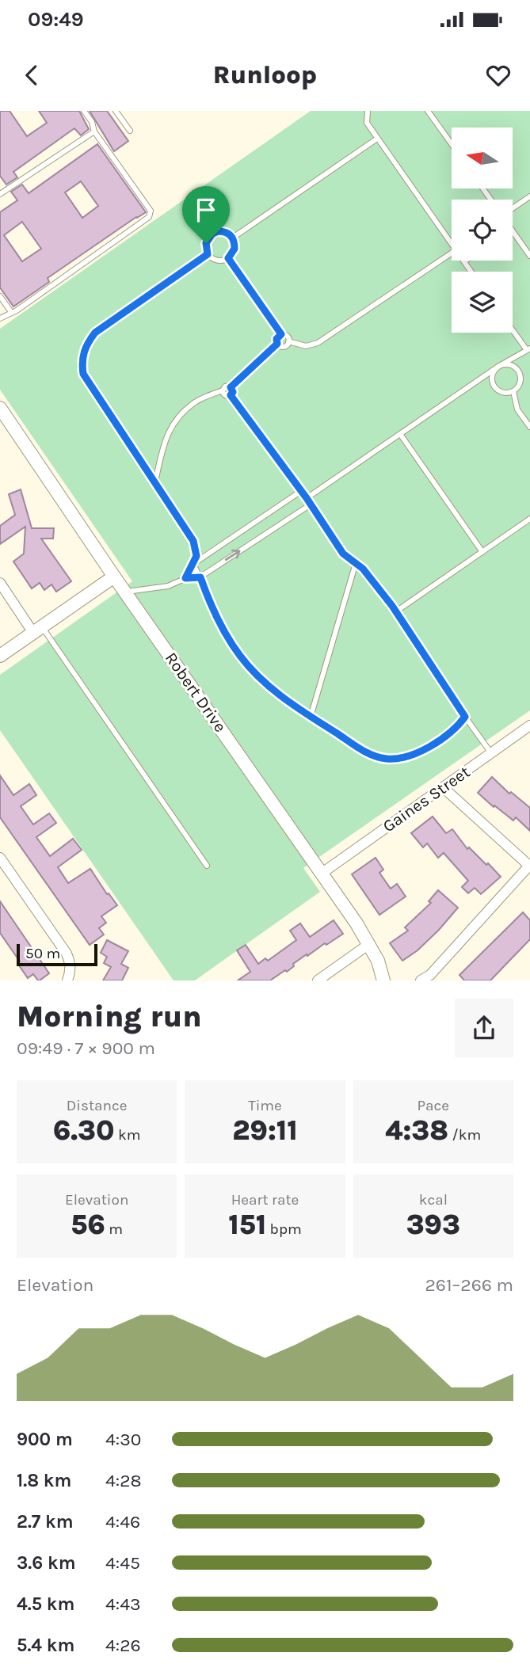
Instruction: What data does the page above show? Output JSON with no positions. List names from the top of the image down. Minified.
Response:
{"streets":{"street":["Robert Drive","Gaines Street"]},"crossings":[["Robert Drive","Gaines Street"]],"scale_bar":"50 m","north":"left","page":{"status":"09:49","header":"Runloop","scale":"50 m","heading":["Morning run","09:49 · 7 × 900 m"],"stats":[["Distance","6.30 km"],["Time","29:11"],["Pace","4:38 /km"],["Elevation","56 m"],["Heart rate","151 bpm"],["kcal","393"]],"chart":["Elevation","261–266 m"],"list":[{"name":"900 m","note":"4:30"},{"name":"1.8 km","note":"4:28"},{"name":"2.7 km","note":"4:46"},{"name":"3.6 km","note":"4:45"},{"name":"4.5 km","note":"4:43"},{"name":"5.4 km","note":"4:26"}]}}
